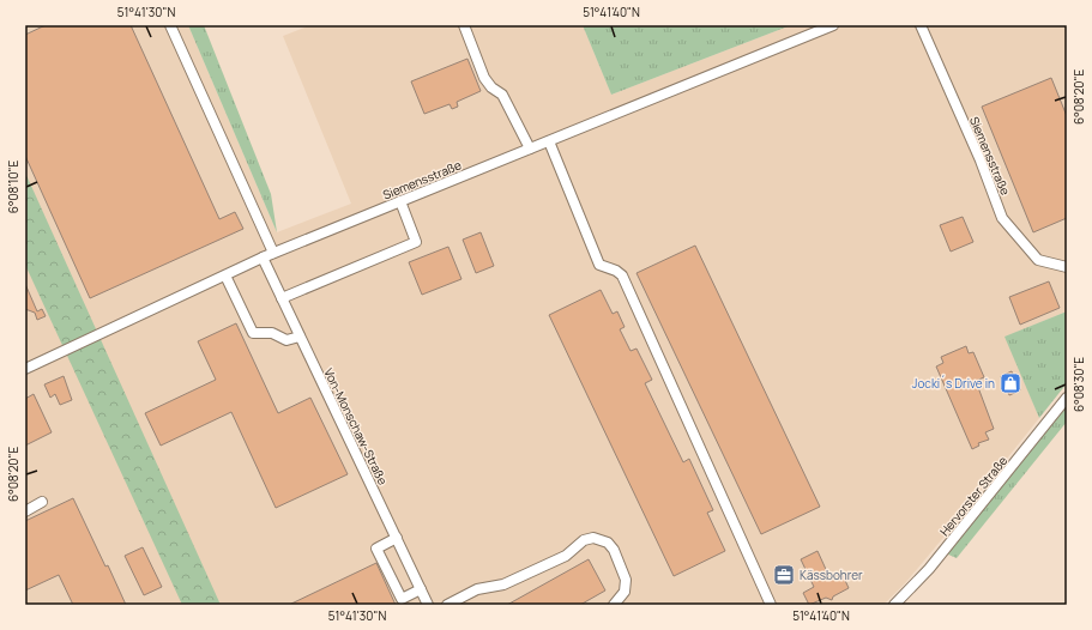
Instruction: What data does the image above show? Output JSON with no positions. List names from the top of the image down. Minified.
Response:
{"streets":{"street":["Siemensstraße","Von-Monschaw-Straße","Hervorster Straße"]},"crossings":[["Siemensstraße","Von-Monschaw-Straße"]],"places":{"shop":["Jocki´s Drive in"],"office":["Kässbohrer"]},"coordinates":["51°41'30\"N","51°41'40\"N","6°08'20\"E","6°08'10\"E","6°08'30\"E"]}
